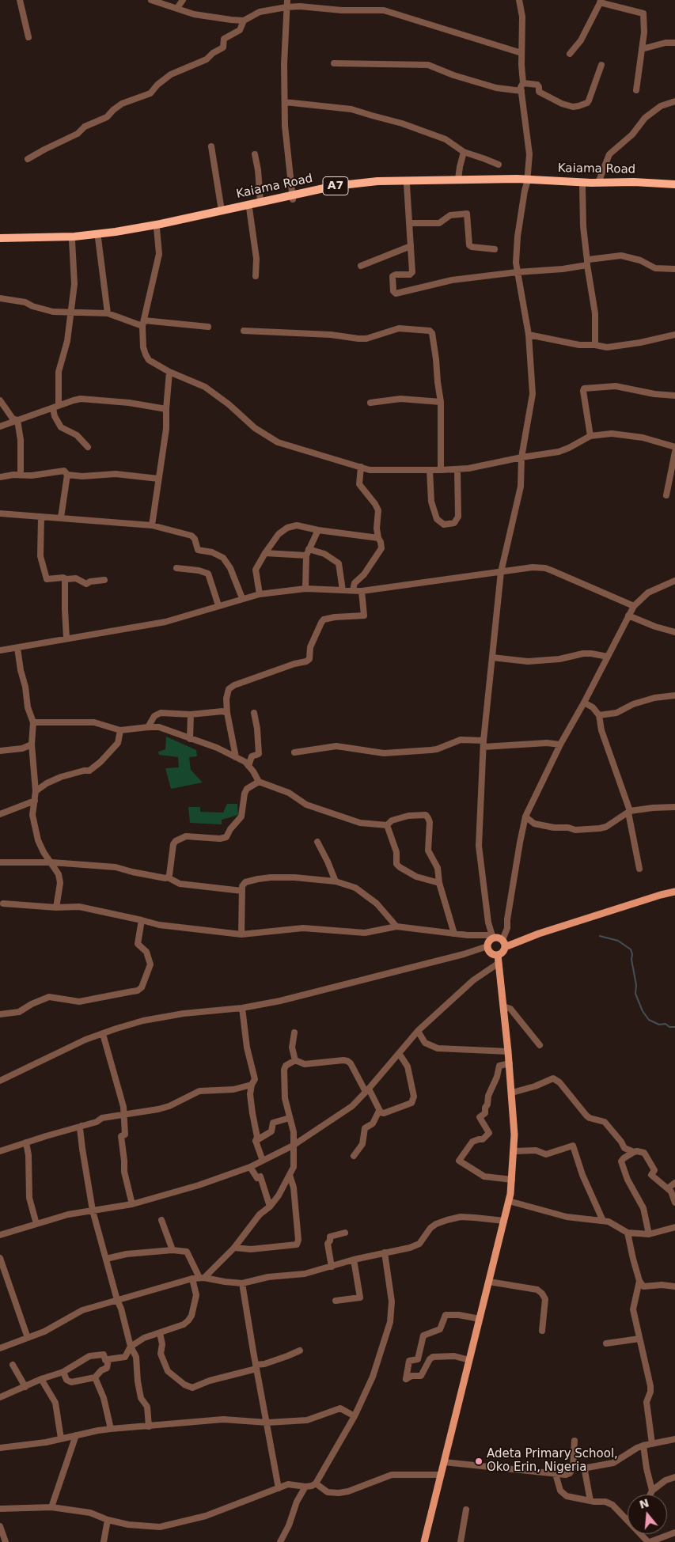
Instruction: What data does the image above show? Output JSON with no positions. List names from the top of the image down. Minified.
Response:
{"streets":{"highway":["Kaiama Road","A7"]},"places":["Adeta Primary School, Oko Erin, Nigeria"],"north":"top"}
